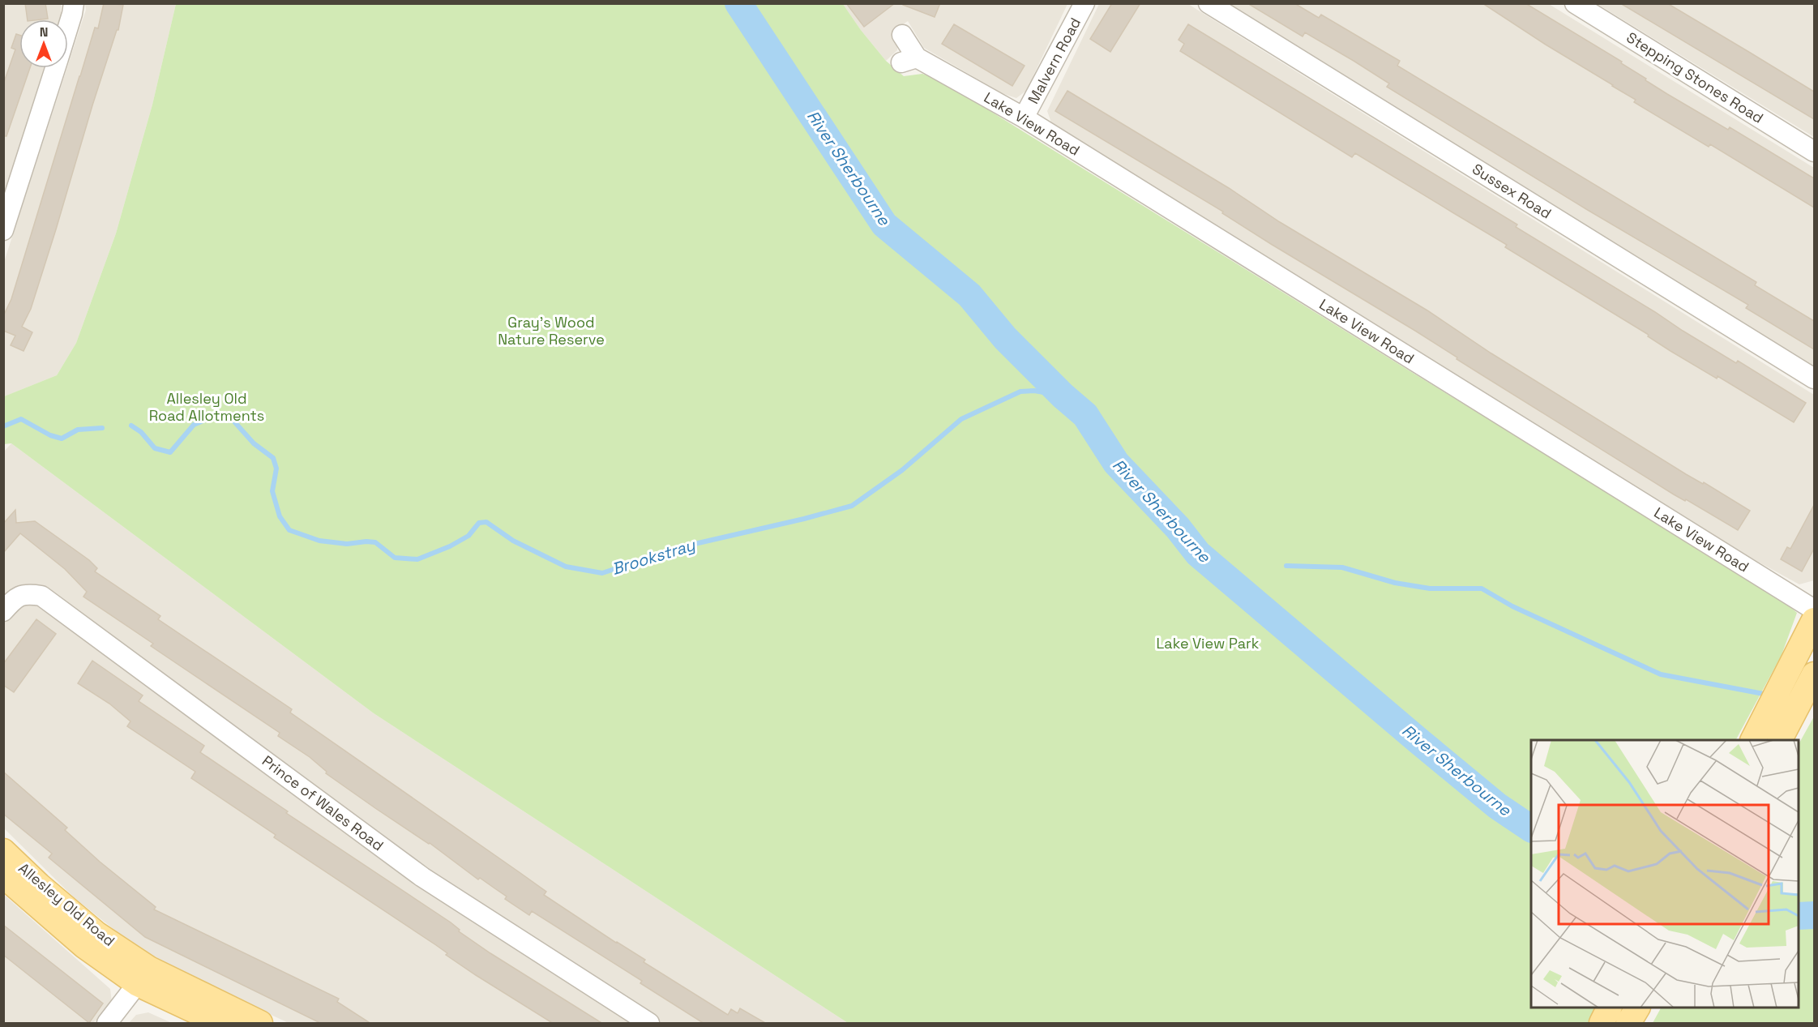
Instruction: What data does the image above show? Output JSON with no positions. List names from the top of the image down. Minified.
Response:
{"streets":{"main road":["Allesley Old Road"],"street":["Malvern Road","Stepping Stones Road","Lake View Road","Sussex Road","Prince of Wales Road"]},"crossings":[["Malvern Road","Lake View Road"]],"water":["River Sherbourne","Brookstray"],"parks":["Gray's Wood Nature Reserve","Allesley Old Road Allotments","Lake View Park"],"north":"top"}
